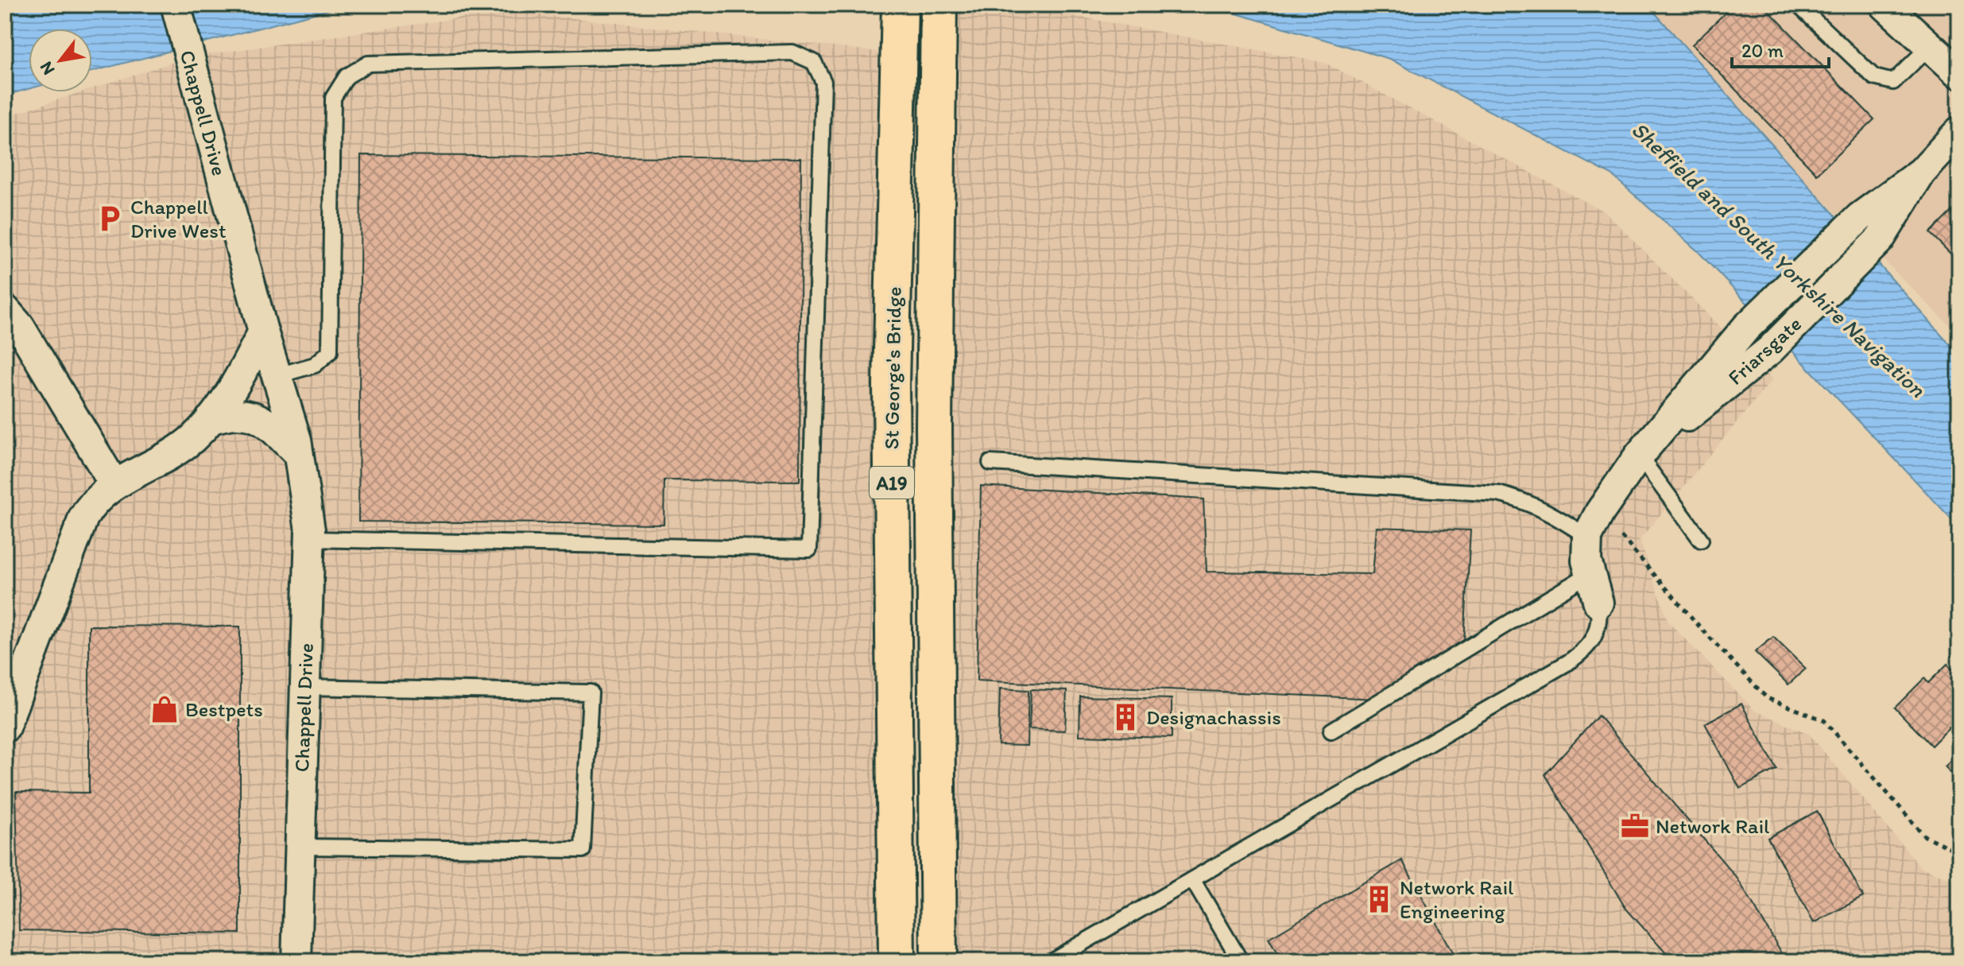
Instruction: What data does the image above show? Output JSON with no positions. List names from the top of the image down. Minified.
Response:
{"streets":{"highway":["St George's Bridge","A19"],"street":["Chappell Drive","Friarsgate"]},"water":["Sheffield and South Yorkshire Navigation"],"places":{"parking":["Chappell Drive West"],"shop":["Bestpets"],"building":["Designachassis","Network Rail Engineering"],"office":["Network Rail"]},"scale_bar":"20 m","north":"bottom left"}
